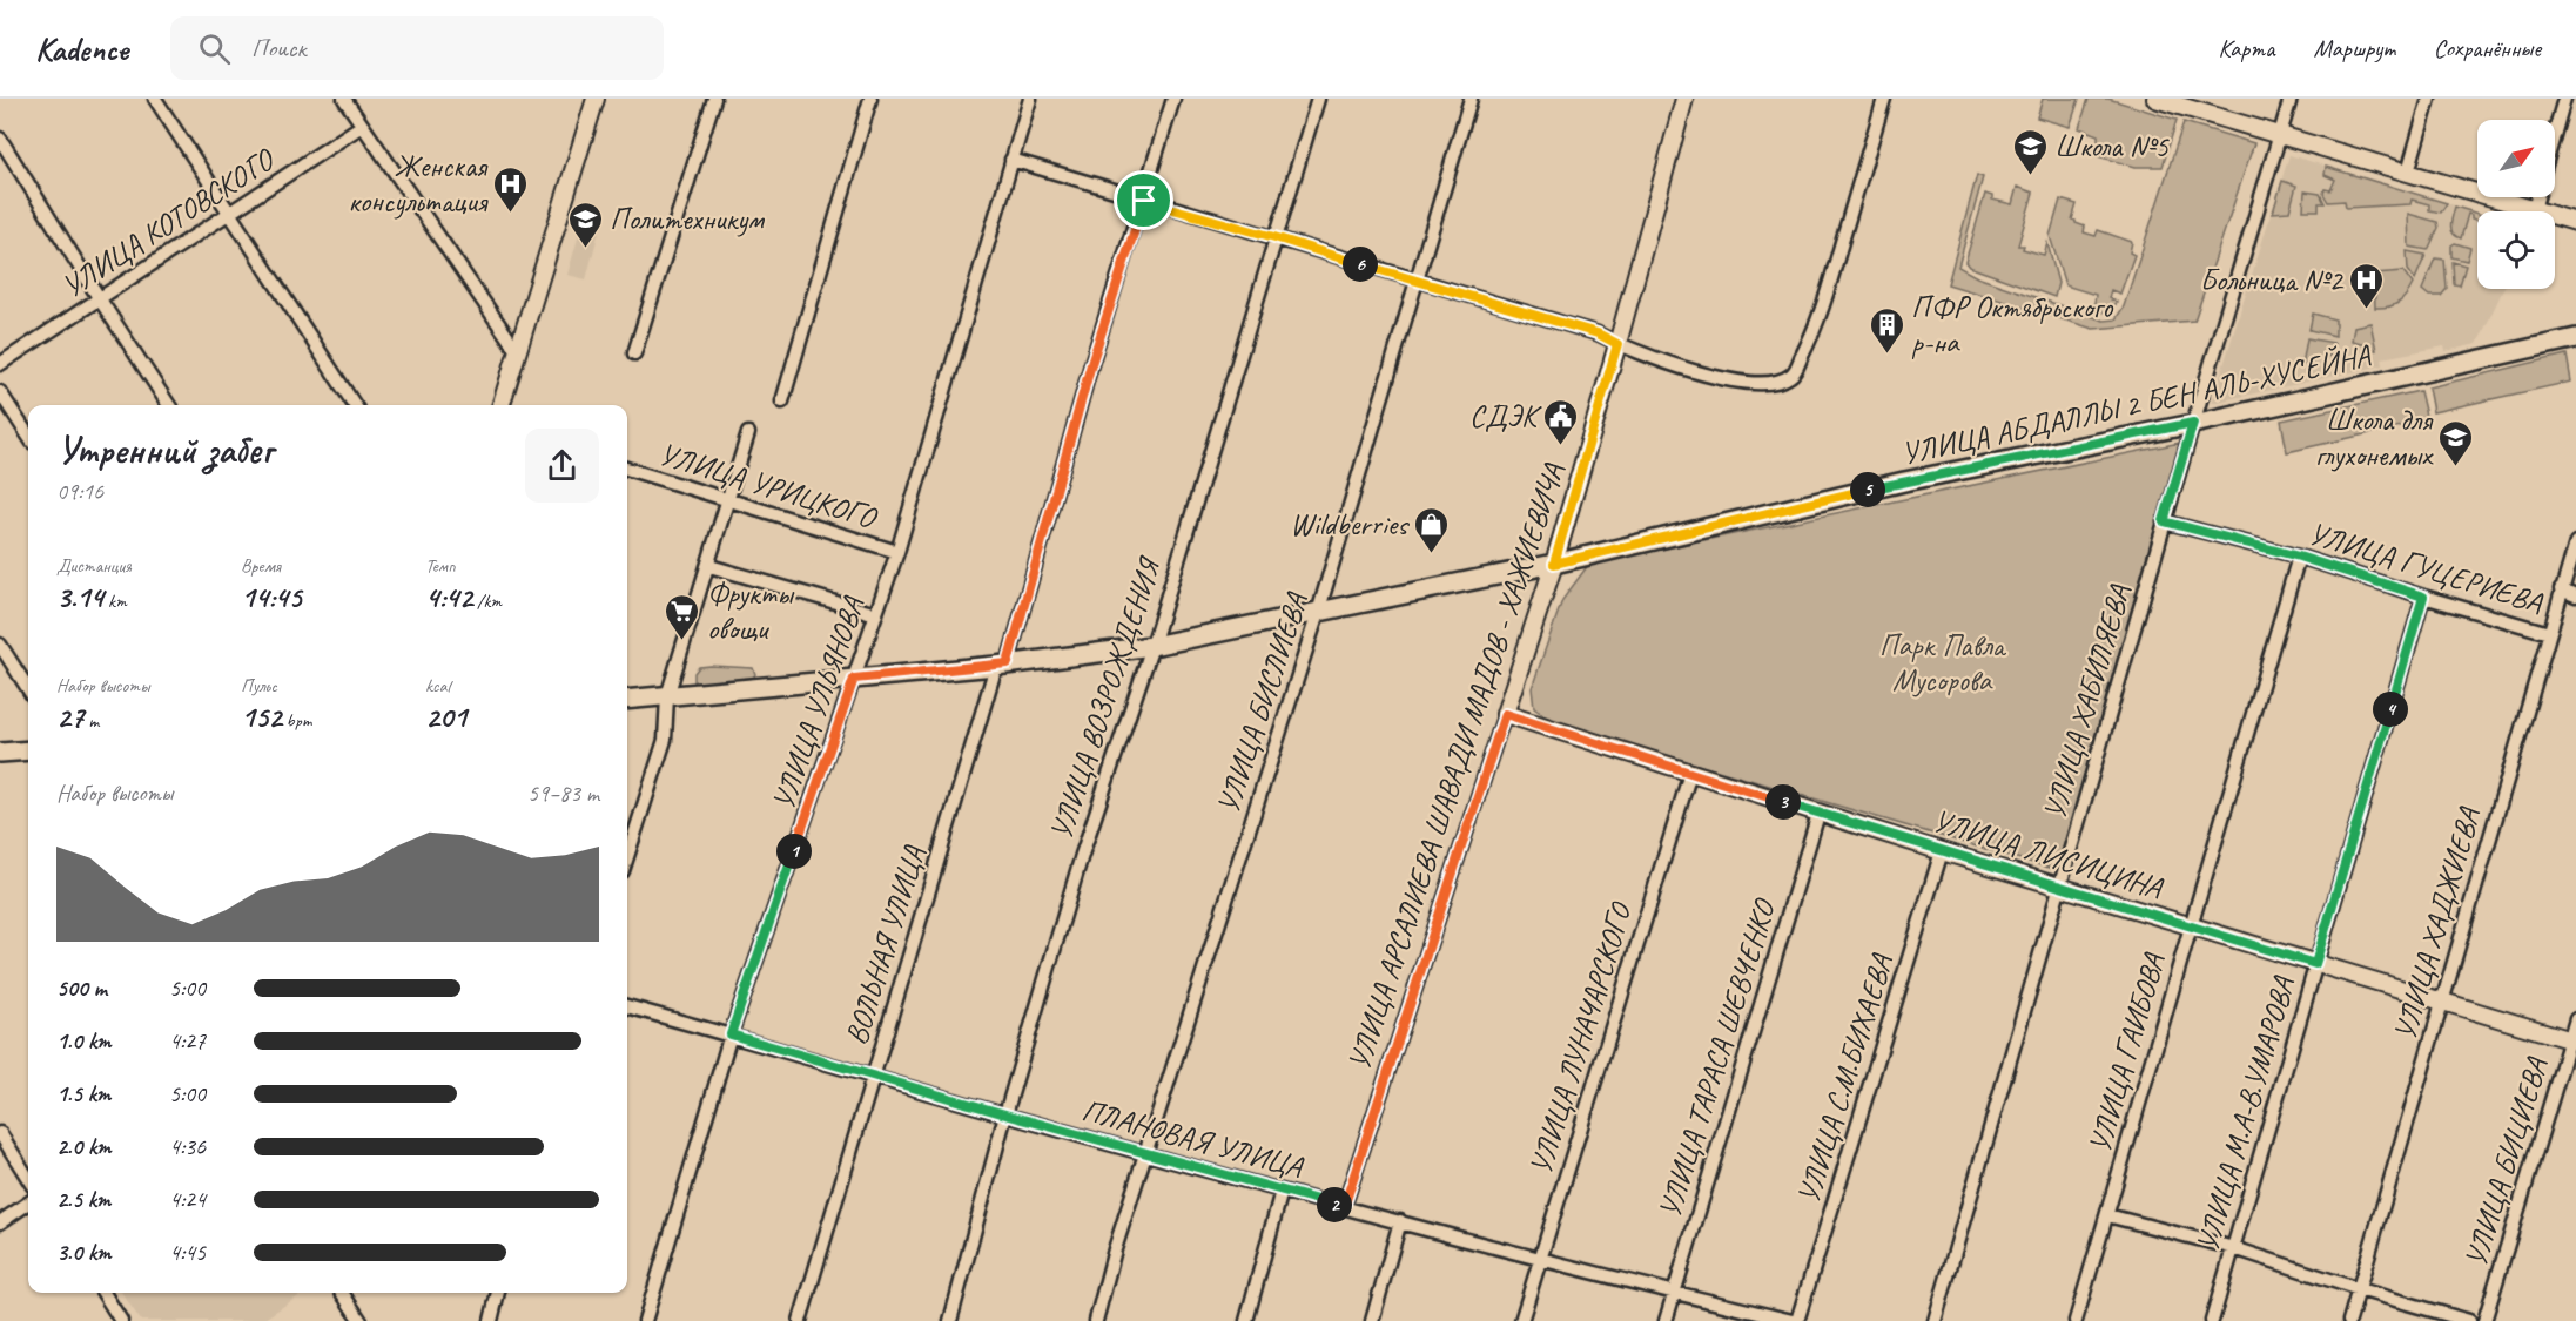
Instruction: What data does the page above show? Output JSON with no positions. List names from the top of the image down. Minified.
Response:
{"streets":{"main road":["УЛИЦА АБДАЛЛЫ 2 БЕН АЛЬ-ХУСЕЙНА"],"street":["УЛИЦА КОТОВСКОГО","УЛИЦА УРИЦКОГО","УЛИЦА ГУЦЕРИЕВА","УЛИЦА ВОЗРОЖДЕНИЯ","УЛИЦА ХАБИЛЯЕВА","УЛИЦА УЛЬЯНОВА","УЛИЦА БИСЛИЕВА","УЛИЦА АРСАЛИЕВА ШАВАДИ МАДОВ - ХАЖИЕВИЧА","УЛИЦА ЛИСИЦИНА","УЛИЦА ХАДЖИЕВА","ВОЛЬНАЯ УЛИЦА","УЛИЦА ЛУНАЧАРСКОГО","УЛИЦА ГАИБОВА","УЛИЦА ТАРАСА ШЕВЧЕНКО","УЛИЦА С.М.БИХАЕВА","УЛИЦА М.А-В.УМАРОВА","ПЛАНОВАЯ УЛИЦА","УЛИЦА БИЦИЕВА"]},"crossings":[["УЛИЦА АБДАЛЛЫ 2 БЕН АЛЬ-ХУСЕЙНА","УЛИЦА ВОЗРОЖДЕНИЯ"],["УЛИЦА АБДАЛЛЫ 2 БЕН АЛЬ-ХУСЕЙНА","УЛИЦА ХАБИЛЯЕВА"],["УЛИЦА АБДАЛЛЫ 2 БЕН АЛЬ-ХУСЕЙНА","УЛИЦА УЛЬЯНОВА"],["УЛИЦА АБДАЛЛЫ 2 БЕН АЛЬ-ХУСЕЙНА","УЛИЦА БИСЛИЕВА"],["УЛИЦА АБДАЛЛЫ 2 БЕН АЛЬ-ХУСЕЙНА","УЛИЦА АРСАЛИЕВА ШАВАДИ МАДОВ - ХАЖИЕВИЧА"],["УЛИЦА АБДАЛЛЫ 2 БЕН АЛЬ-ХУСЕЙНА","ВОЛЬНАЯ УЛИЦА"],["УЛИЦА УРИЦКОГО","УЛИЦА УЛЬЯНОВА"],["УЛИЦА ГУЦЕРИЕВА","УЛИЦА ХАБИЛЯЕВА"],["УЛИЦА ГУЦЕРИЕВА","УЛИЦА ХАДЖИЕВА"],["УЛИЦА ГУЦЕРИЕВА","УЛИЦА ГАИБОВА"],["УЛИЦА ГУЦЕРИЕВА","УЛИЦА М.А-В.УМАРОВА"],["УЛИЦА ВОЗРОЖДЕНИЯ","ПЛАНОВАЯ УЛИЦА"],["УЛИЦА ХАБИЛЯЕВА","УЛИЦА ЛИСИЦИНА"],["УЛИЦА УЛЬЯНОВА","ПЛАНОВАЯ УЛИЦА"],["УЛИЦА БИСЛИЕВА","ПЛАНОВАЯ УЛИЦА"],["УЛИЦА АРСАЛИЕВА ШАВАДИ МАДОВ - ХАЖИЕВИЧА","УЛИЦА ЛИСИЦИНА"],["УЛИЦА АРСАЛИЕВА ШАВАДИ МАДОВ - ХАЖИЕВИЧА","ПЛАНОВАЯ УЛИЦА"],["УЛИЦА ЛИСИЦИНА","УЛИЦА ХАДЖИЕВА"],["УЛИЦА ЛИСИЦИНА","УЛИЦА ЛУНАЧАРСКОГО"],["УЛИЦА ЛИСИЦИНА","УЛИЦА ГАИБОВА"],["УЛИЦА ЛИСИЦИНА","УЛИЦА ТАРАСА ШЕВЧЕНКО"],["УЛИЦА ЛИСИЦИНА","УЛИЦА С.М.БИХАЕВА"],["УЛИЦА ЛИСИЦИНА","УЛИЦА М.А-В.УМАРОВА"],["УЛИЦА ЛИСИЦИНА","УЛИЦА БИЦИЕВА"],["ВОЛЬНАЯ УЛИЦА","ПЛАНОВАЯ УЛИЦА"],["УЛИЦА ЛУНАЧАРСКОГО","ПЛАНОВАЯ УЛИЦА"],["УЛИЦА ТАРАСА ШЕВЧЕНКО","ПЛАНОВАЯ УЛИЦА"],["УЛИЦА С.М.БИХАЕВА","ПЛАНОВАЯ УЛИЦА"]],"parks":["Парк Павла Мусорова"],"places":{"school or university":["Школа №5","Политехникум","Школа для глухонемых"],"hospital":["Женская консультация","Больница №2"],"building":["ПФР Октябрьского р-на"],"public building":["СДЭК"],"shop":["Wildberries"],"supermarket":["Фрукты овощи"]},"north":"top right","page":{"header":"Kadence","search":"Поиск","nav":["Карта","Маршрут","Сохранённые"],"pins":["6","5","4","3","1","2"],"heading":["Утренний забег","09:16"],"stats":[["Дистанция","3.14 km"],["Время","14:45"],["Темп","4:42 /km"],["Набор высоты","27 m"],["Пульс","152 bpm"],["kcal","201"]],"chart":["Набор высоты","59–83 m"],"list":[{"name":"500 m","note":"5:00"},{"name":"1.0 km","note":"4:27"},{"name":"1.5 km","note":"5:00"},{"name":"2.0 km","note":"4:36"},{"name":"2.5 km","note":"4:24"},{"name":"3.0 km","note":"4:45"}]}}
